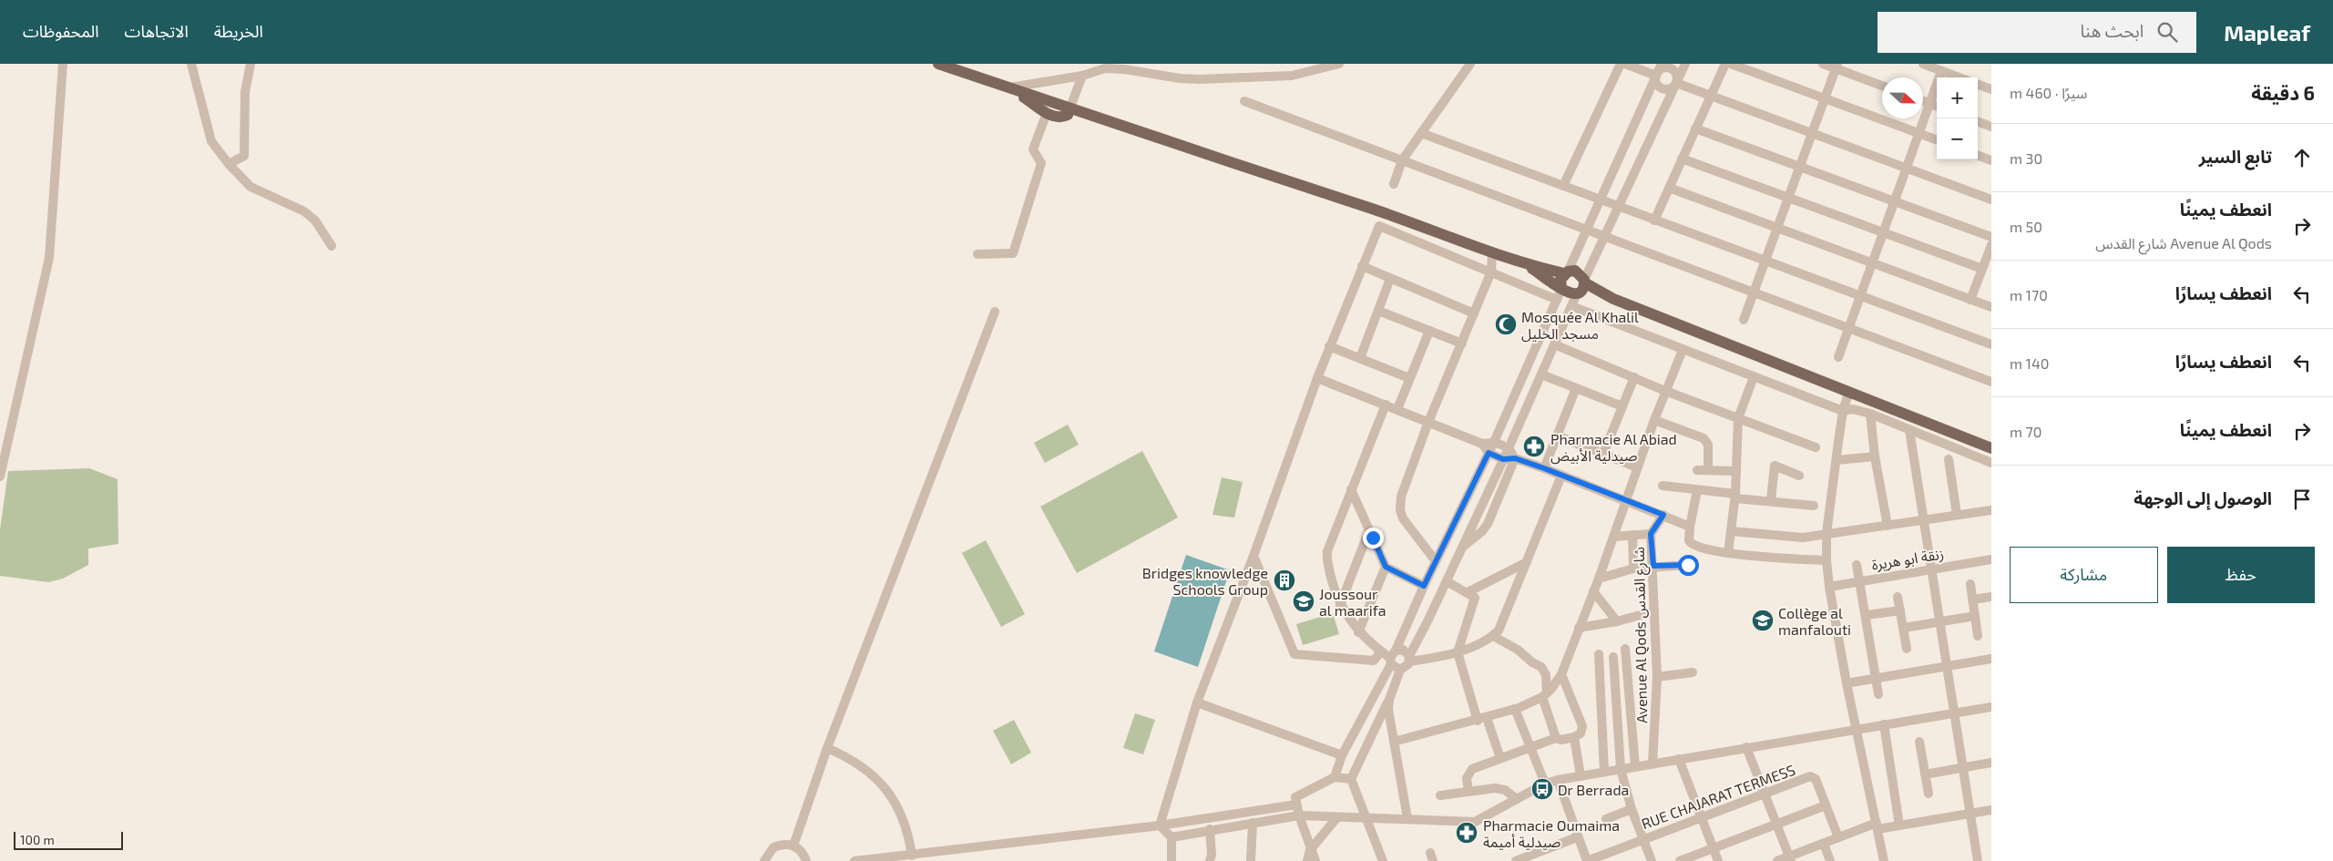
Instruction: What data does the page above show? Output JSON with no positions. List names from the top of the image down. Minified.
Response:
{"streets":{"street":["زنقة ابو هريرة","Avenue Al Qods شارع القدس","RUE CHAJARAT TERMESS"]},"places":{"mosque":["Mosquée Al Khalil مسجد الخليل"],"pharmacy":["Pharmacie Al Abiad صيدلية الأبيض","Pharmacie Oumaima صيدلية أميمة"],"building":["Bridges knowledge Schools Group"],"school or university":["Joussour al maarifa","Collège al manfalouti"],"bus stop":["Dr Berrada"]},"scale_bar":"100 m","north":"right","page":{"header":"Mapleaf","search":"ابحث هنا","nav":["الخريطة","الاتجاهات","المحفوظات"],"heading":["6 دقيقة","سيرًا · 460 m"],"map_buttons":["+","−"],"list":[["تابع السير","30 m"],["انعطف يمينًا","Avenue Al Qods شارع القدس","50 m"],["انعطف يسارًا","170 m"],["انعطف يسارًا","140 m"],["انعطف يمينًا","70 m"],"الوصول إلى الوجهة"],"buttons":["حفظ","مشاركة"],"scale":"100 m"}}
